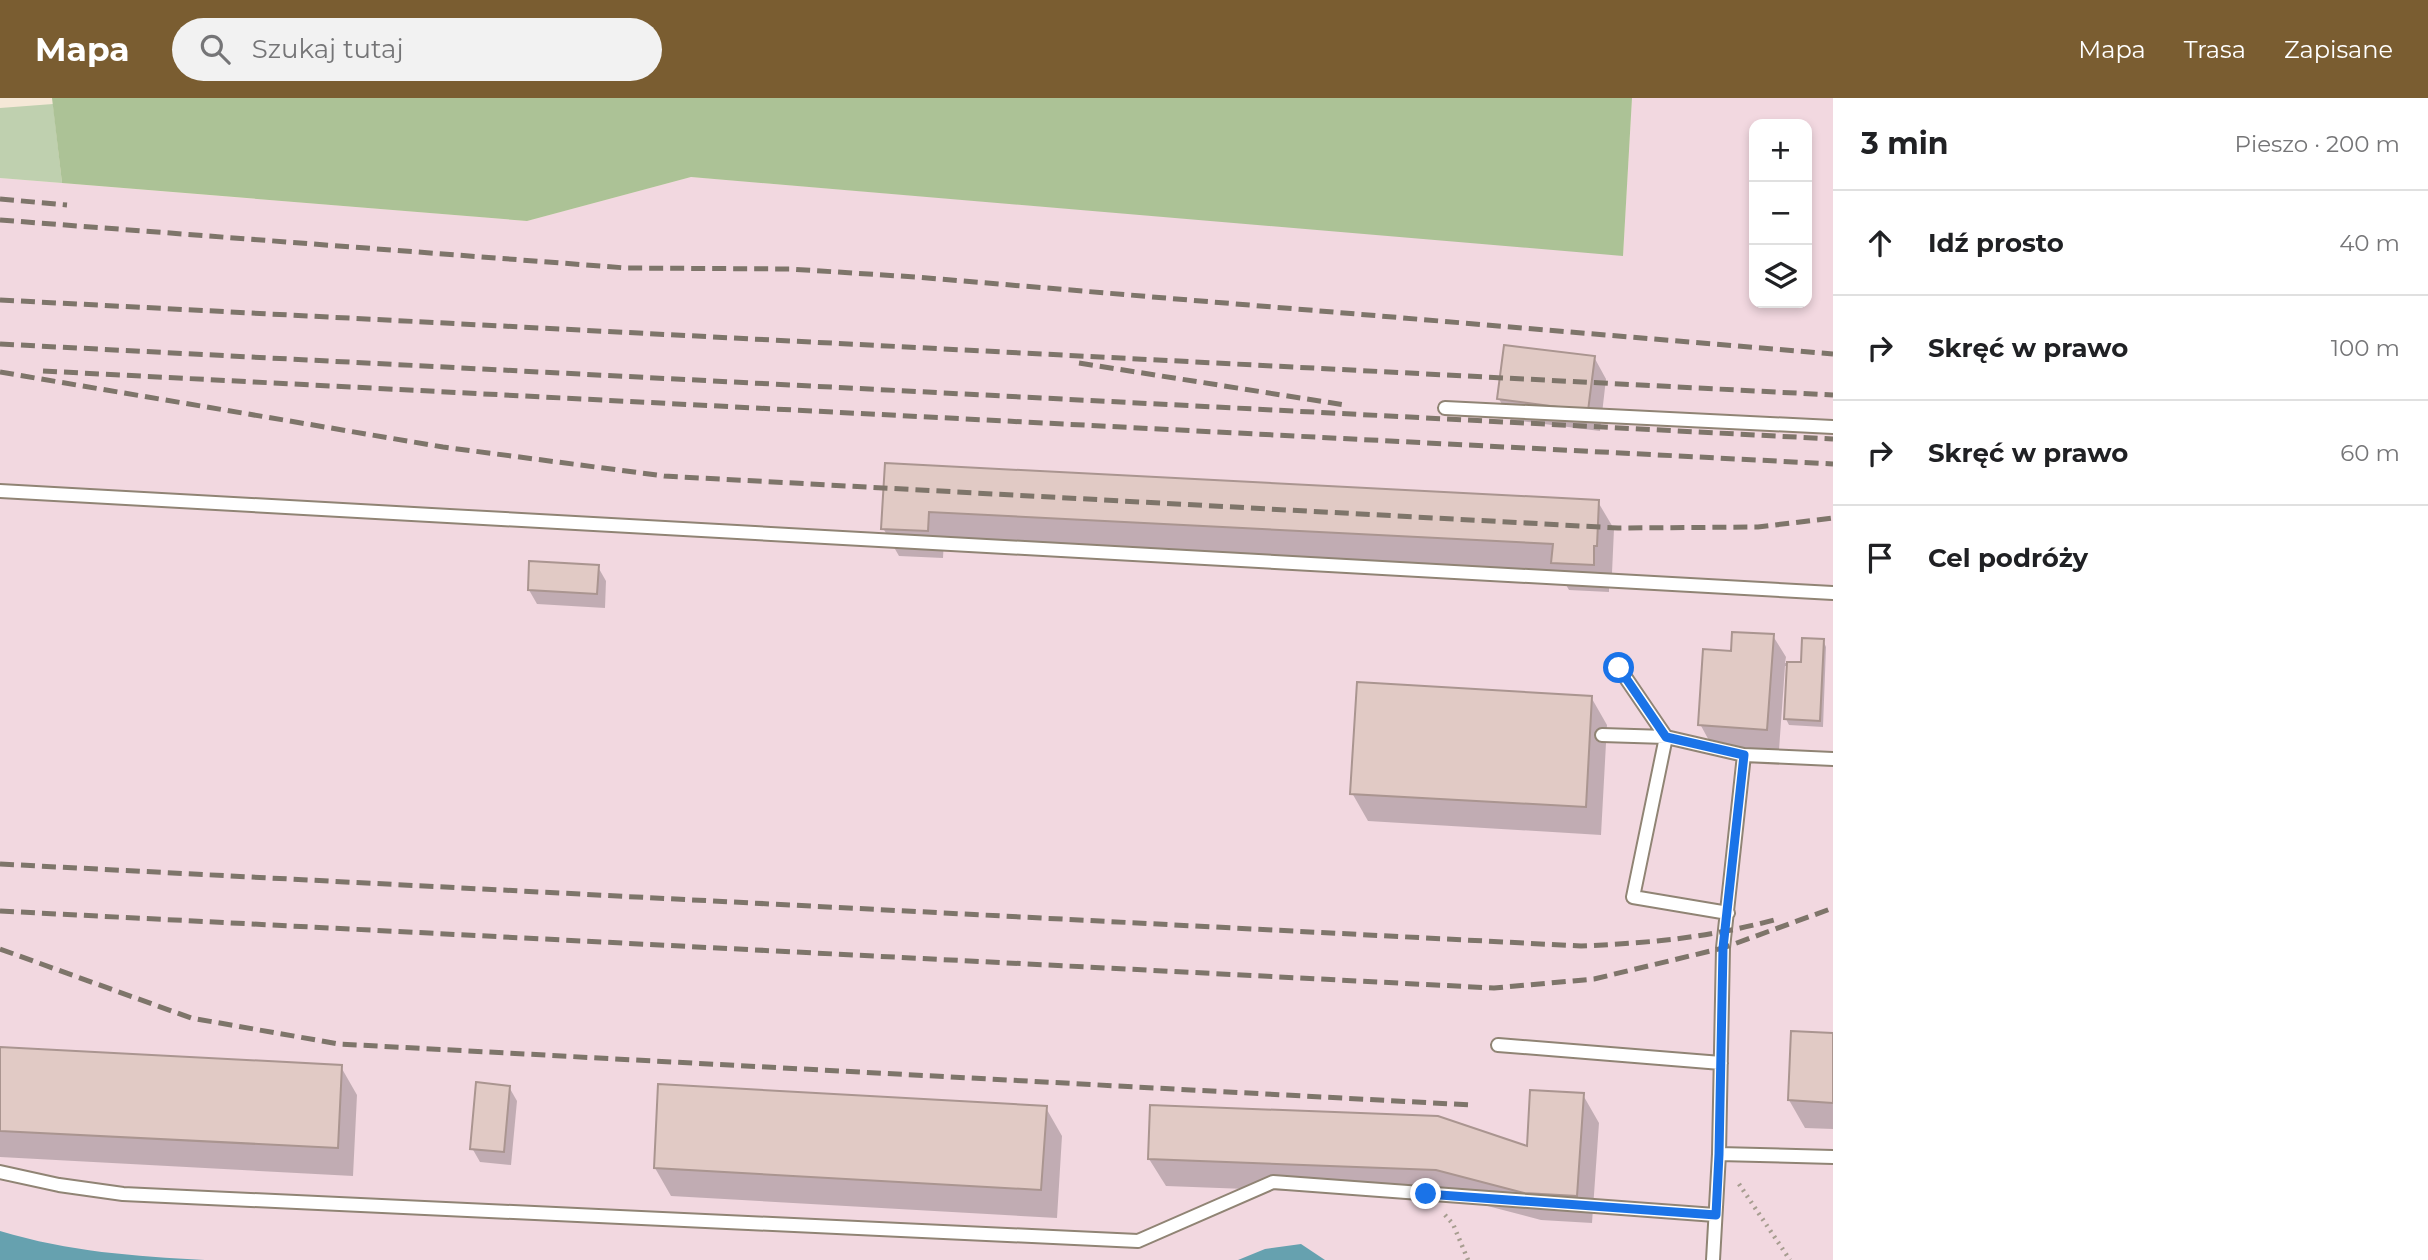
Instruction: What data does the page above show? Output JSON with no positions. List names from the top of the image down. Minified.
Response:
{"page":{"header":"Mapa","search":"Szukaj tutaj","nav":["Mapa","Trasa","Zapisane"],"heading":["3 min","Pieszo · 200 m"],"map_buttons":["+","−"],"list":[["Idź prosto","40 m"],["Skręć w prawo","100 m"],["Skręć w prawo","60 m"],"Cel podróży"]}}
